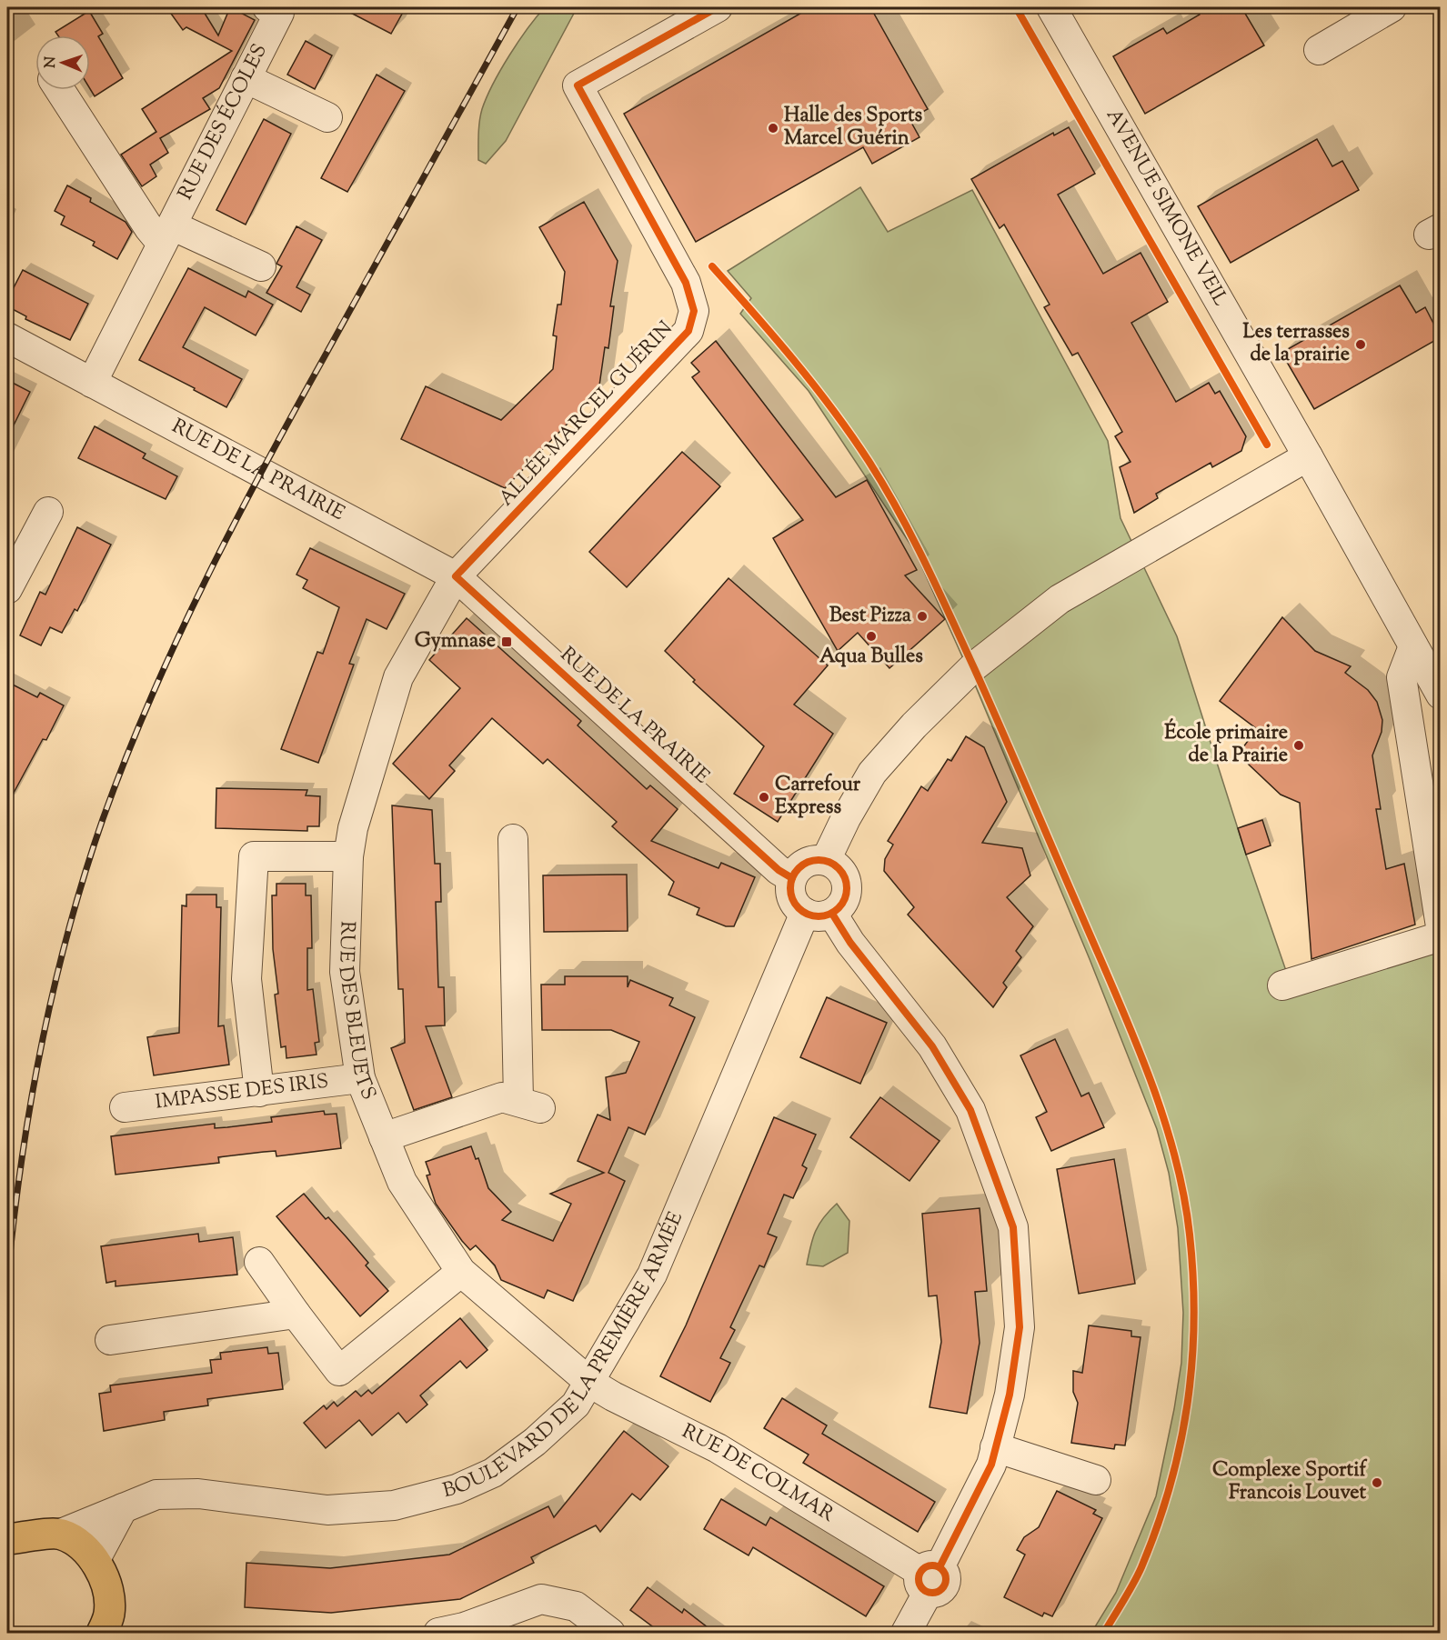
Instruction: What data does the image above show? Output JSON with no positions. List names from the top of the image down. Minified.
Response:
{"streets":{"street":["RUE DES ÉCOLES","AVENUE SIMONE VEIL","ALLÉE MARCEL GUÉRIN","RUE DE LA PRAIRIE","RUE DES BLEUETS","IMPASSE DES IRIS","BOULEVARD DE LA PREMIÈRE ARMÉE","RUE DE COLMAR"]},"crossings":[["RUE DES ÉCOLES","RUE DE LA PRAIRIE"],["ALLÉE MARCEL GUÉRIN","RUE DE LA PRAIRIE"],["ALLÉE MARCEL GUÉRIN","RUE DES BLEUETS"],["RUE DE LA PRAIRIE","RUE DES BLEUETS"],["RUE DE LA PRAIRIE","BOULEVARD DE LA PREMIÈRE ARMÉE"],["RUE DES BLEUETS","IMPASSE DES IRIS"],["RUE DES BLEUETS","BOULEVARD DE LA PREMIÈRE ARMÉE"],["RUE DES BLEUETS","RUE DE COLMAR"],["BOULEVARD DE LA PREMIÈRE ARMÉE","RUE DE COLMAR"]],"places":{"other":["Halle des Sports Marcel Guérin","Les terrasses de la prairie","Best Pizza","Aqua Bulles","École primaire de la Prairie","Carrefour Express","Complexe Sportif Francois Louvet"],"transit":["Gymnase"]},"north":"left"}
